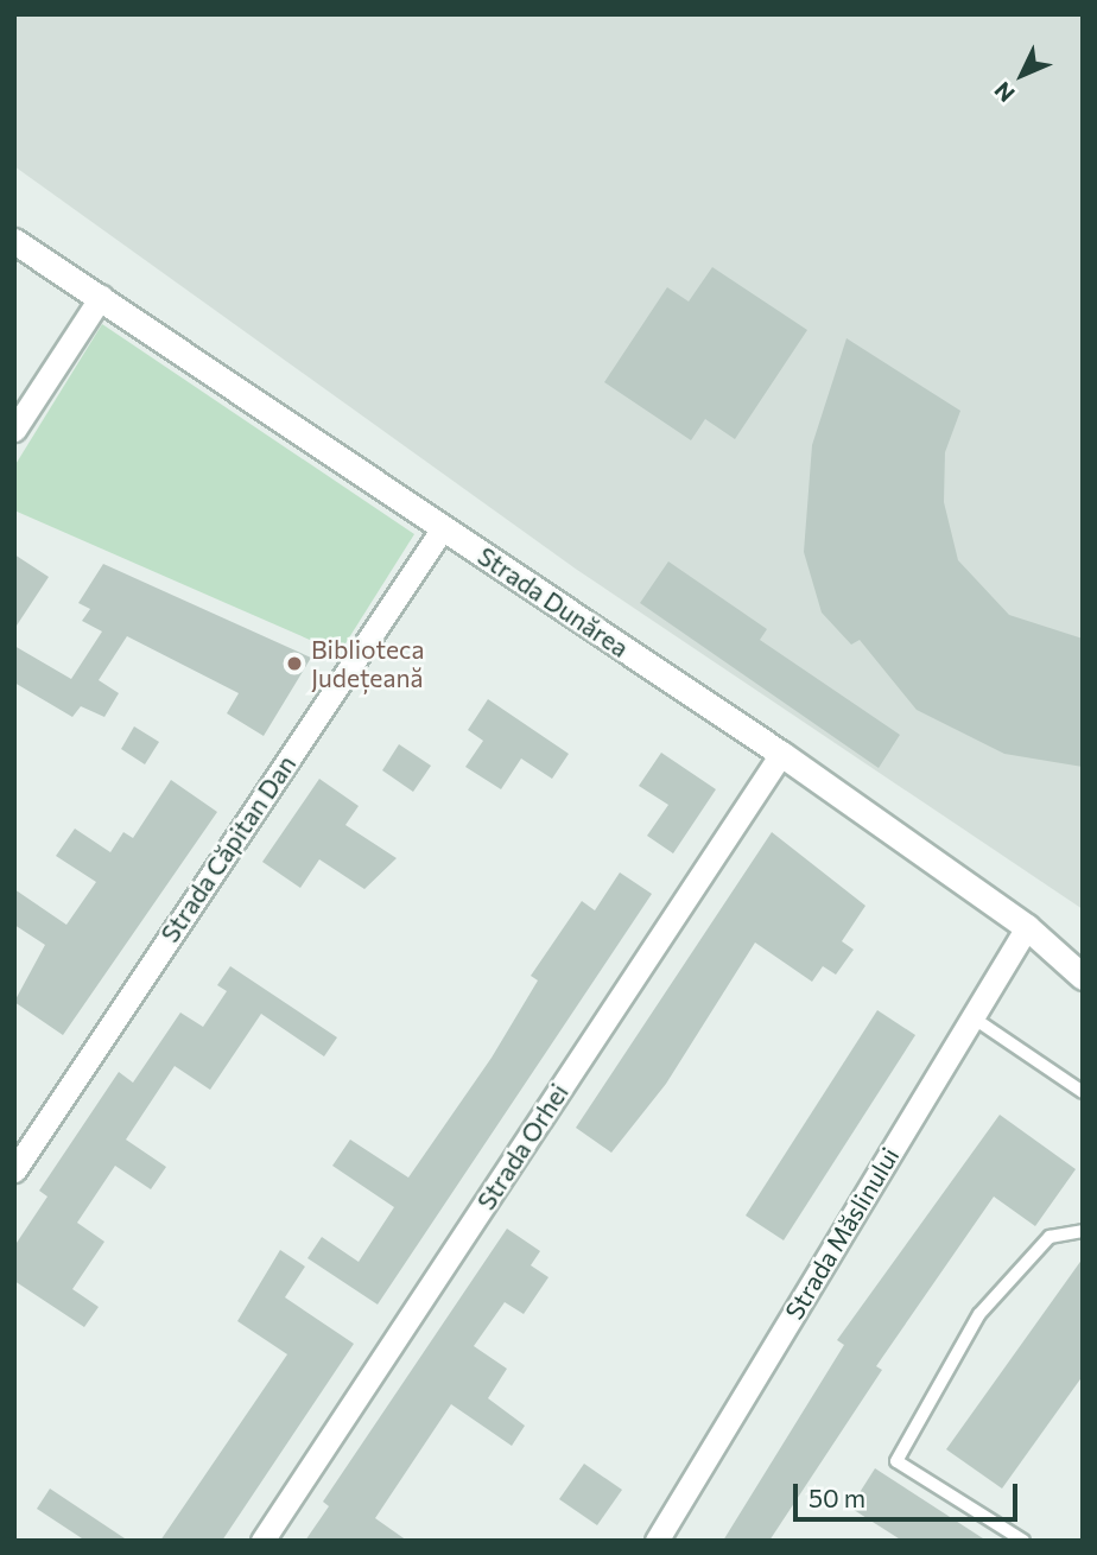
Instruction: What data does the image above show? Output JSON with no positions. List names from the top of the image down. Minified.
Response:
{"streets":{"street":["Strada Dunărea","Strada Căpitan Dan","Strada Orhei","Strada Măslinului"]},"crossings":[["Strada Dunărea","Strada Căpitan Dan"],["Strada Dunărea","Strada Orhei"],["Strada Dunărea","Strada Măslinului"]],"places":["Biblioteca Județeană"],"scale_bar":"50 m","north":"bottom left"}
